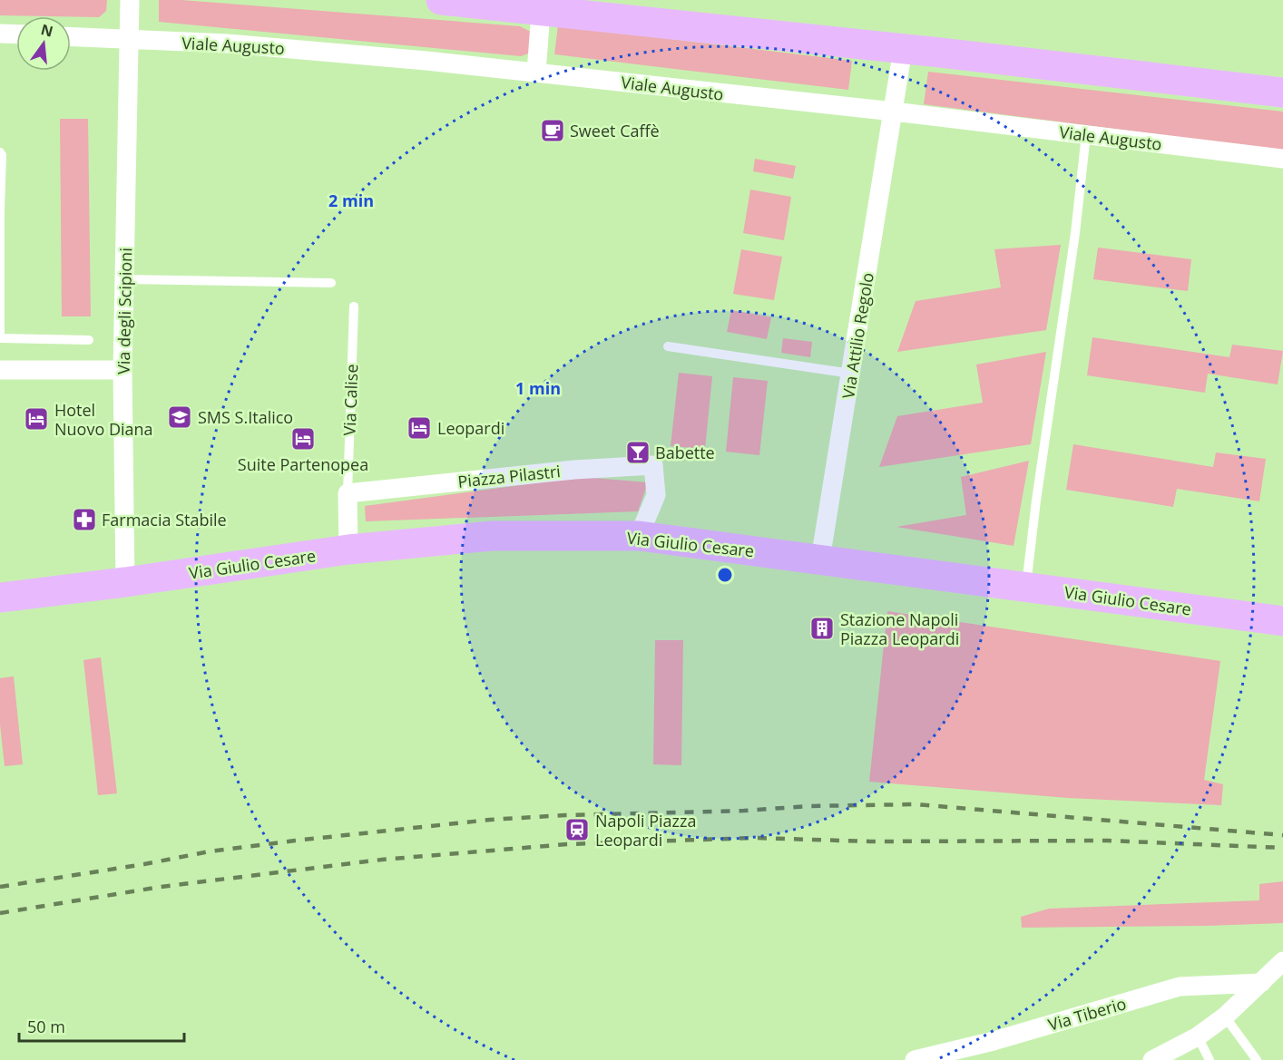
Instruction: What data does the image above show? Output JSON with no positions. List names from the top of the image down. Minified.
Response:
{"streets":{"main road":["Via Giulio Cesare"],"street":["Viale Augusto","Via degli Scipioni","Via Attilio Regolo","Piazza Pilastri","Via Tiberio"],"lane":["Via Calise"]},"crossings":[["Viale Augusto","Via degli Scipioni"],["Viale Augusto","Via Attilio Regolo"],["Via degli Scipioni","Via Giulio Cesare"],["Via Attilio Regolo","Via Giulio Cesare"],["Via Calise","Piazza Pilastri"],["Piazza Pilastri","Via Giulio Cesare"]],"places":{"cafe":["Sweet Caffè"],"school or university":["SMS S.Italico"],"hotel":["Hotel Nuovo Diana","Leopardi","Suite Partenopea"],"bar":["Babette"],"pharmacy":["Farmacia Stabile"],"building":["Stazione Napoli Piazza Leopardi"],"station":["Napoli Piazza Leopardi"]},"scale_bar":"50 m","north":"top","rings":["2 min","1 min"]}
